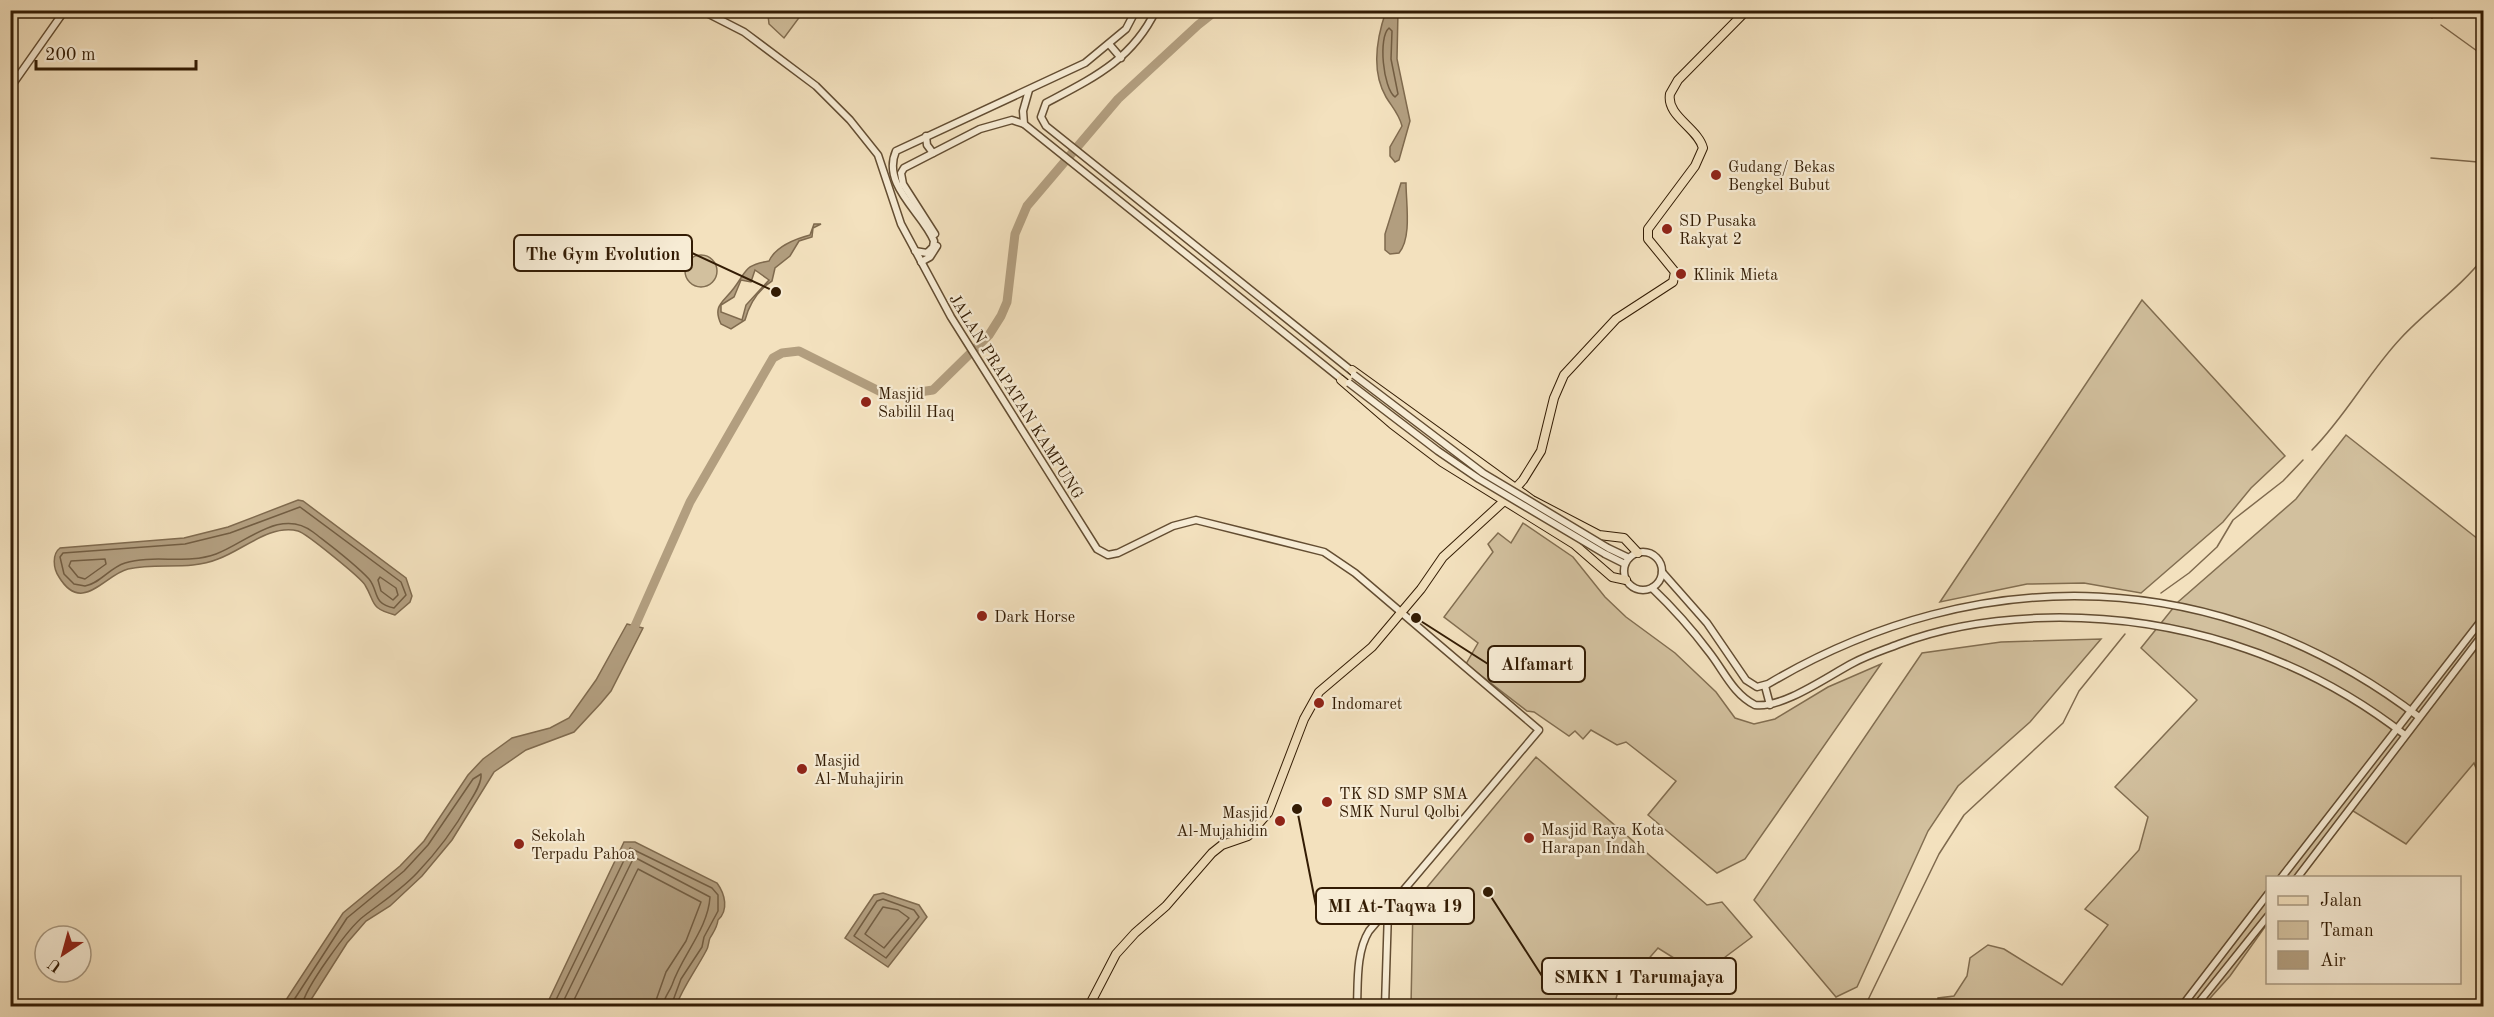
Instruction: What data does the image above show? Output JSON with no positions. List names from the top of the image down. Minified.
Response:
{"streets":{"street":["JALAN PRAPATAN KAMPUNG"]},"places":["Gudang/ Bekas Bengkel Bubut","SD Pusaka Rakyat 2","Klinik Mieta","The Gym Evolution","Masjid Sabilil Haq","Dark Horse","Alfamart","Indomaret","Masjid Al-Muhajirin","TK SD SMP SMA SMK Nurul Qolbi","MI At-Taqwa 19","Masjid Al-Mujahidin","Masjid Raya Kota Harapan Indah","Sekolah Terpadu Pahoa","SMKN 1 Tarumajaya"],"legend":["Jalan","Taman","Air"],"scale_bar":"200 m","north":"bottom left"}
